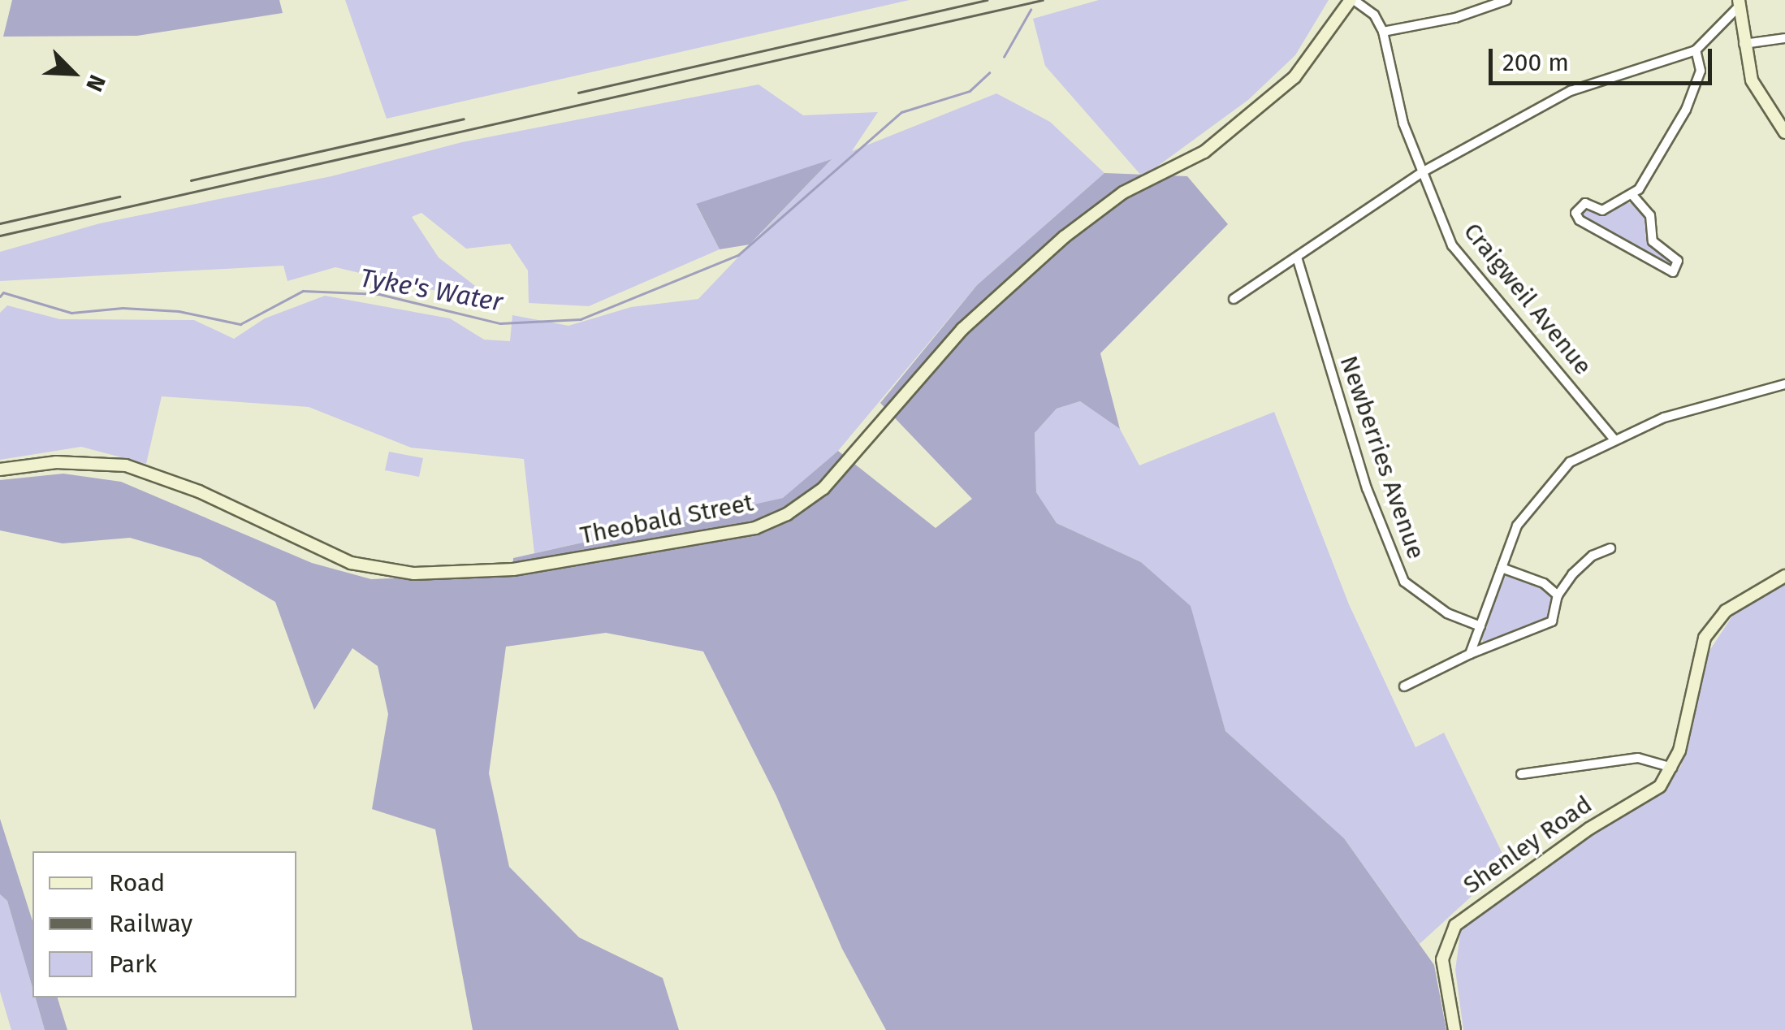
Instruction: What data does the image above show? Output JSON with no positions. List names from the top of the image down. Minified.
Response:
{"streets":{"street":["Craigweil Avenue","Newberries Avenue","Theobald Street","Shenley Road"]},"water":["Tyke's Water"],"legend":["Road","Railway","Park"],"scale_bar":"200 m","north":"bottom right"}
